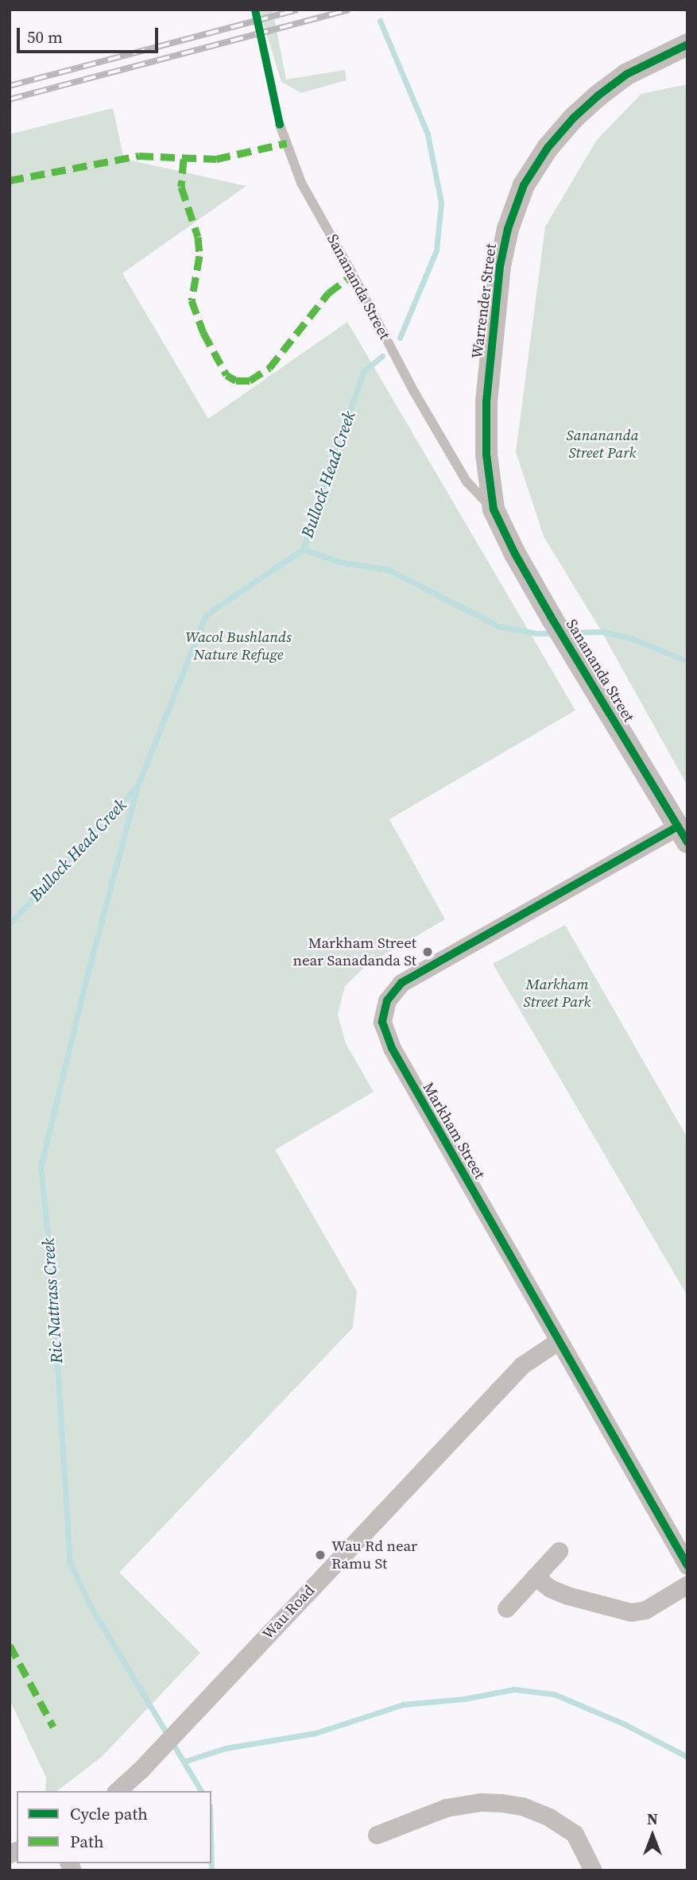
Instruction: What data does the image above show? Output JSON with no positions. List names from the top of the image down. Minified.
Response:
{"streets":{"street":["Sanananda Street","Warrender Street","Markham Street","Wau Road"]},"crossings":[["Sanananda Street","Warrender Street"],["Sanananda Street","Markham Street"],["Markham Street","Wau Road"]],"water":["Bullock Head Creek","Ric Nattrass Creek"],"parks":["Sanananda Street Park","Wacol Bushlands Nature Refuge","Markham Street Park"],"places":["Markham Street near Sanadanda St","Wau Rd near Ramu St"],"legend":["Cycle path","Path"],"scale_bar":"50 m","north":"top"}
